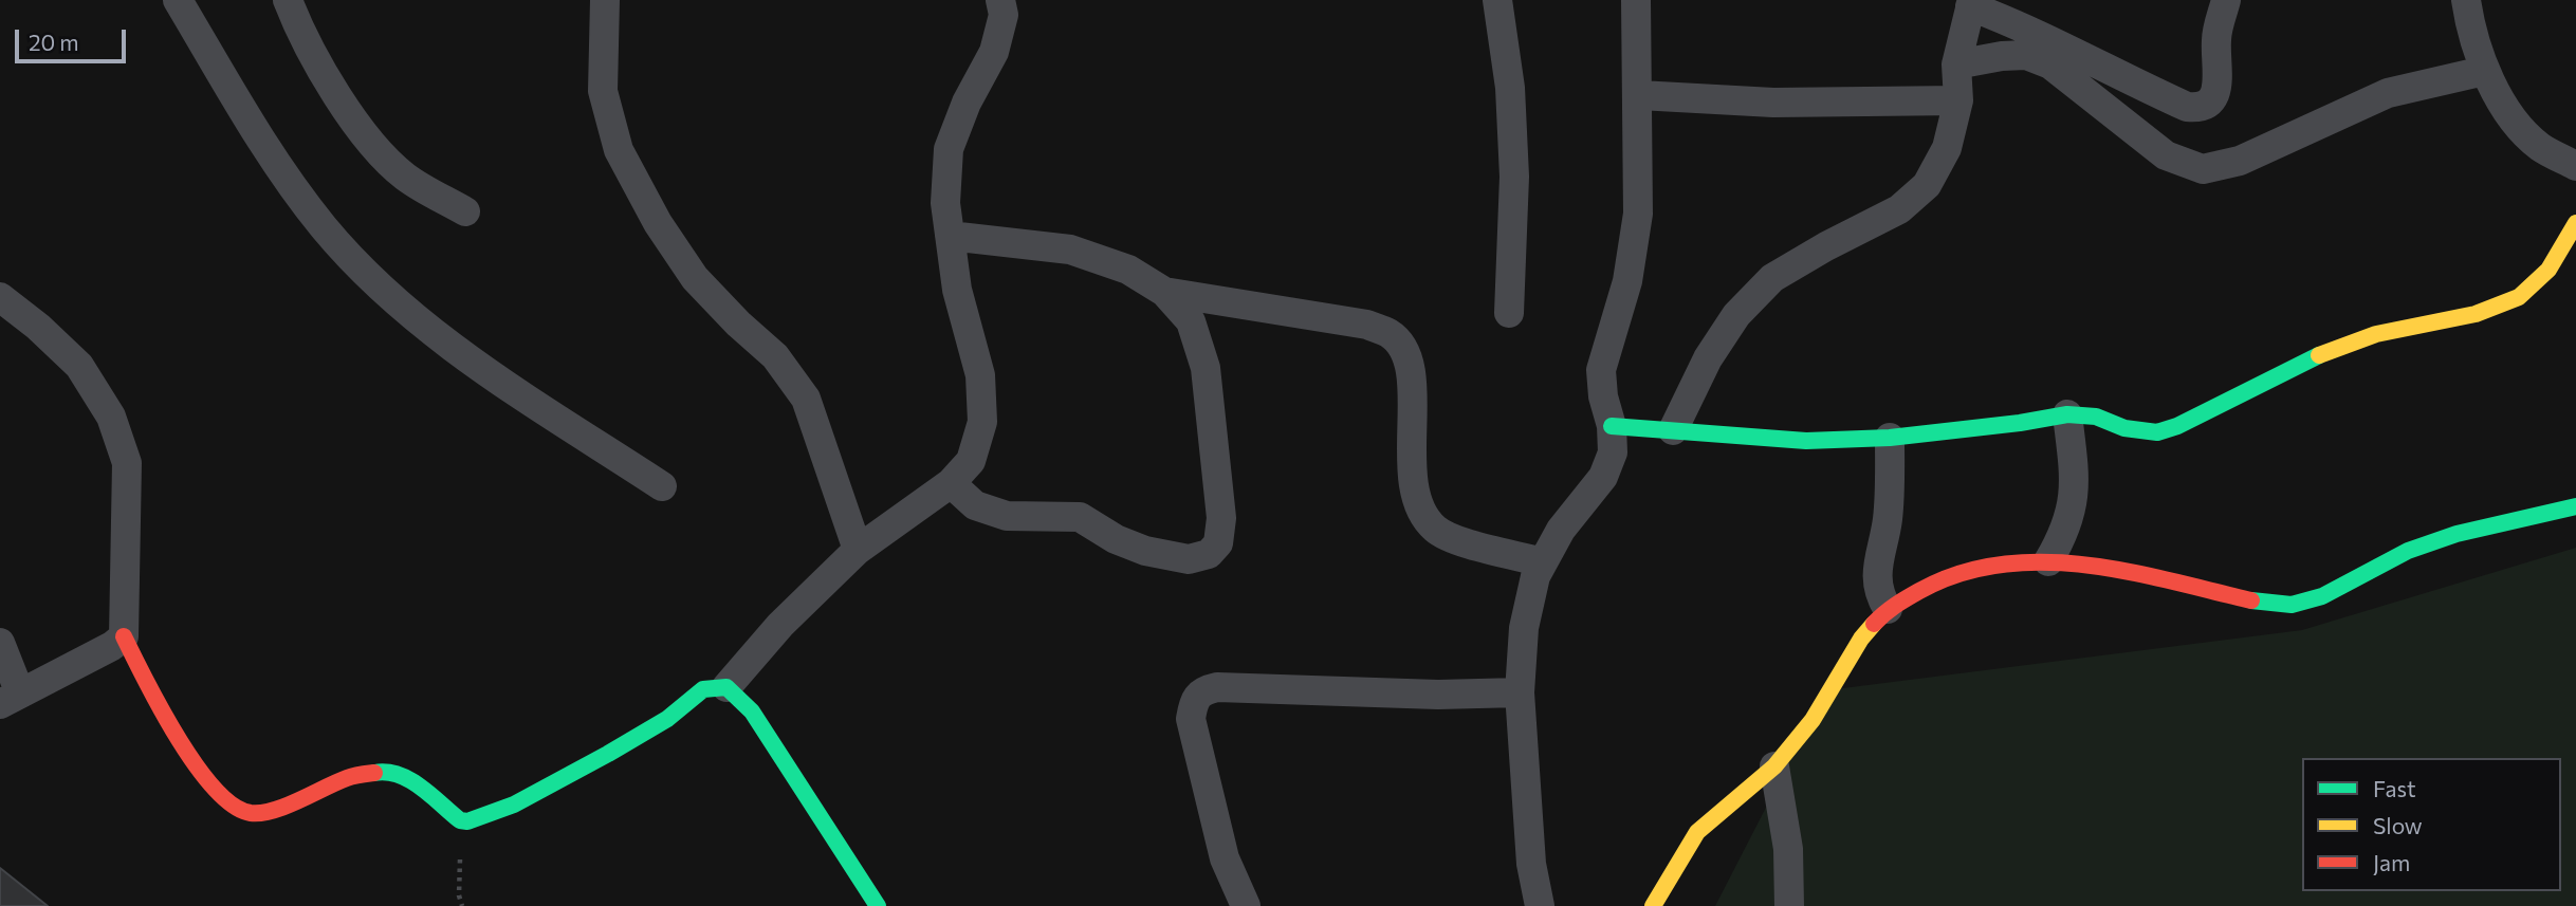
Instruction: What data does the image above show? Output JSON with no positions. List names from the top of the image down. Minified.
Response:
{"legend":["Fast","Slow","Jam"],"scale_bar":"20 m"}
